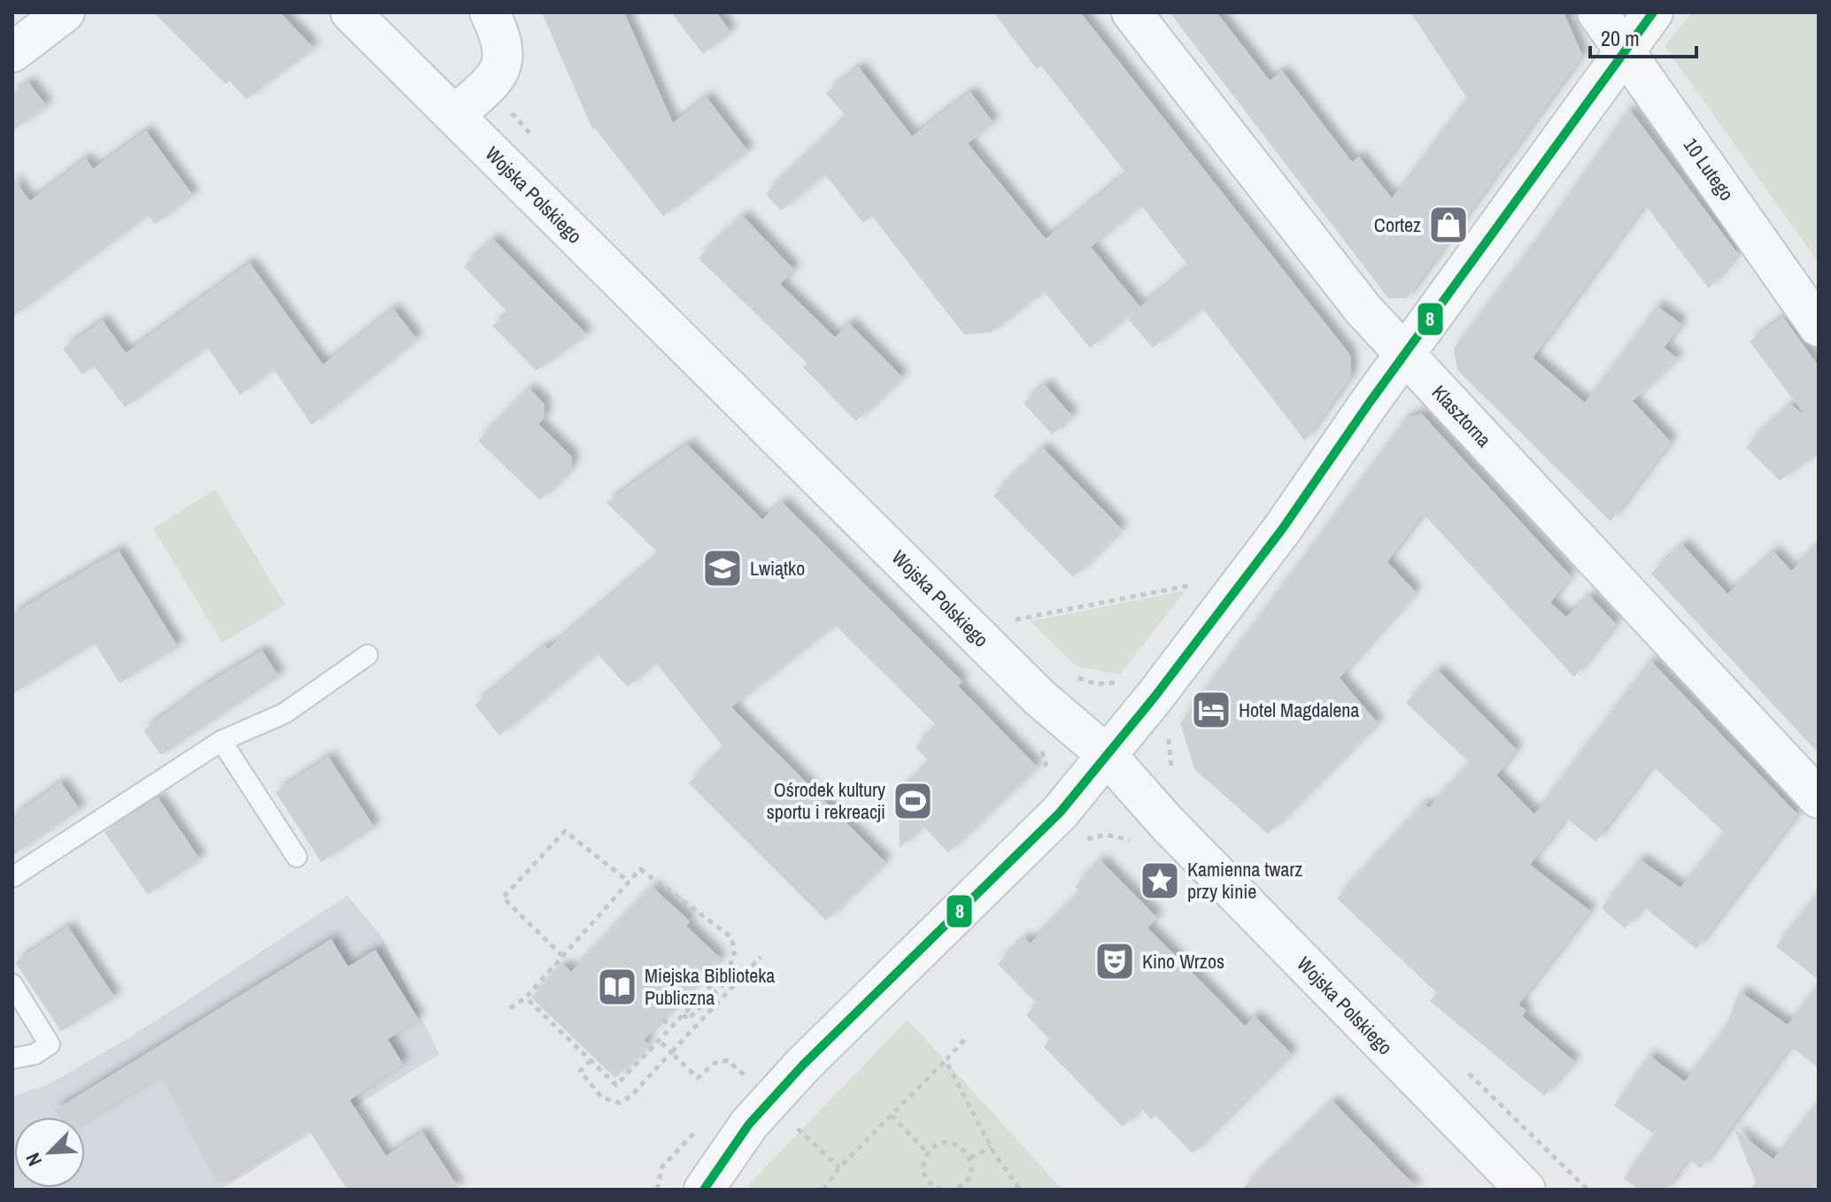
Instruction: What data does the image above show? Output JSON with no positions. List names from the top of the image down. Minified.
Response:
{"streets":{"street":["10 Lutego","Wojska Polskiego","Klasztorna"]},"places":{"shop":["Cortez"],"school or university":["Lwiątko"],"hotel":["Hotel Magdalena"],"sports":["Ośrodek kultury sportu i rekreacji"],"place":["Kamienna twarz przy kinie"],"theatre":["Kino Wrzos"],"library":["Miejska Biblioteka Publiczna"]},"lines":["transit line 8"],"scale_bar":"20 m","north":"bottom left"}
